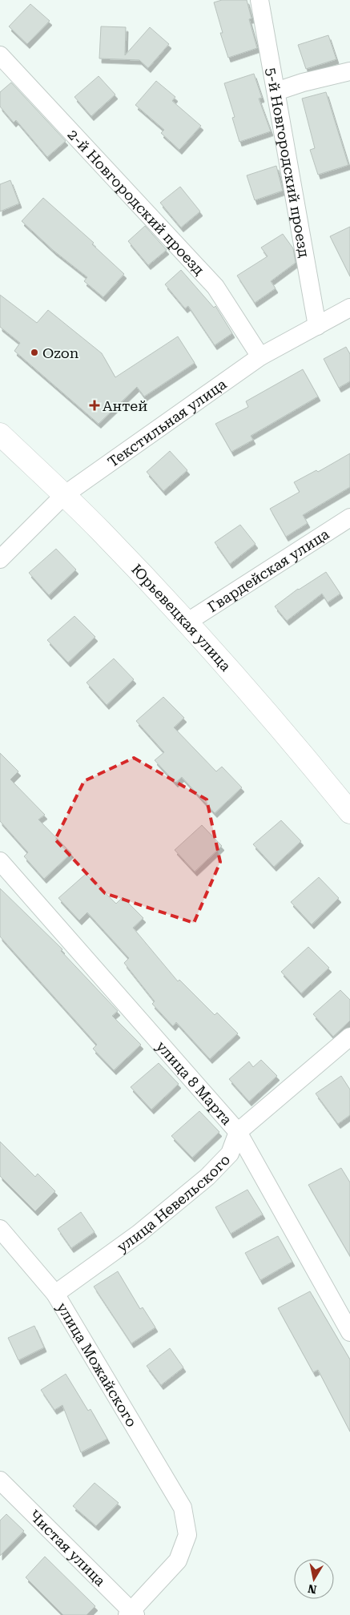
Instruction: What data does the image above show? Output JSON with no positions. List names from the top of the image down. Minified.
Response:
{"streets":{"main road":["Юрьевецкая улица"],"street":["5-й Новгородский проезд","2-й Новгородский проезд","Текстильная улица","Гвардейская улица","улица 8 Марта","улица Невельского","улица Можайского","Чистая улица"]},"crossings":[["5-й Новгородский проезд","Текстильная улица"],["2-й Новгородский проезд","Текстильная улица"],["Текстильная улица","Юрьевецкая улица"],["Гвардейская улица","Юрьевецкая улица"],["улица 8 Марта","улица Невельского"],["улица Невельского","улица Можайского"],["улица Можайского","Чистая улица"]],"places":{"other":["Ozon"],"health":["Антей"]},"north":"bottom"}
